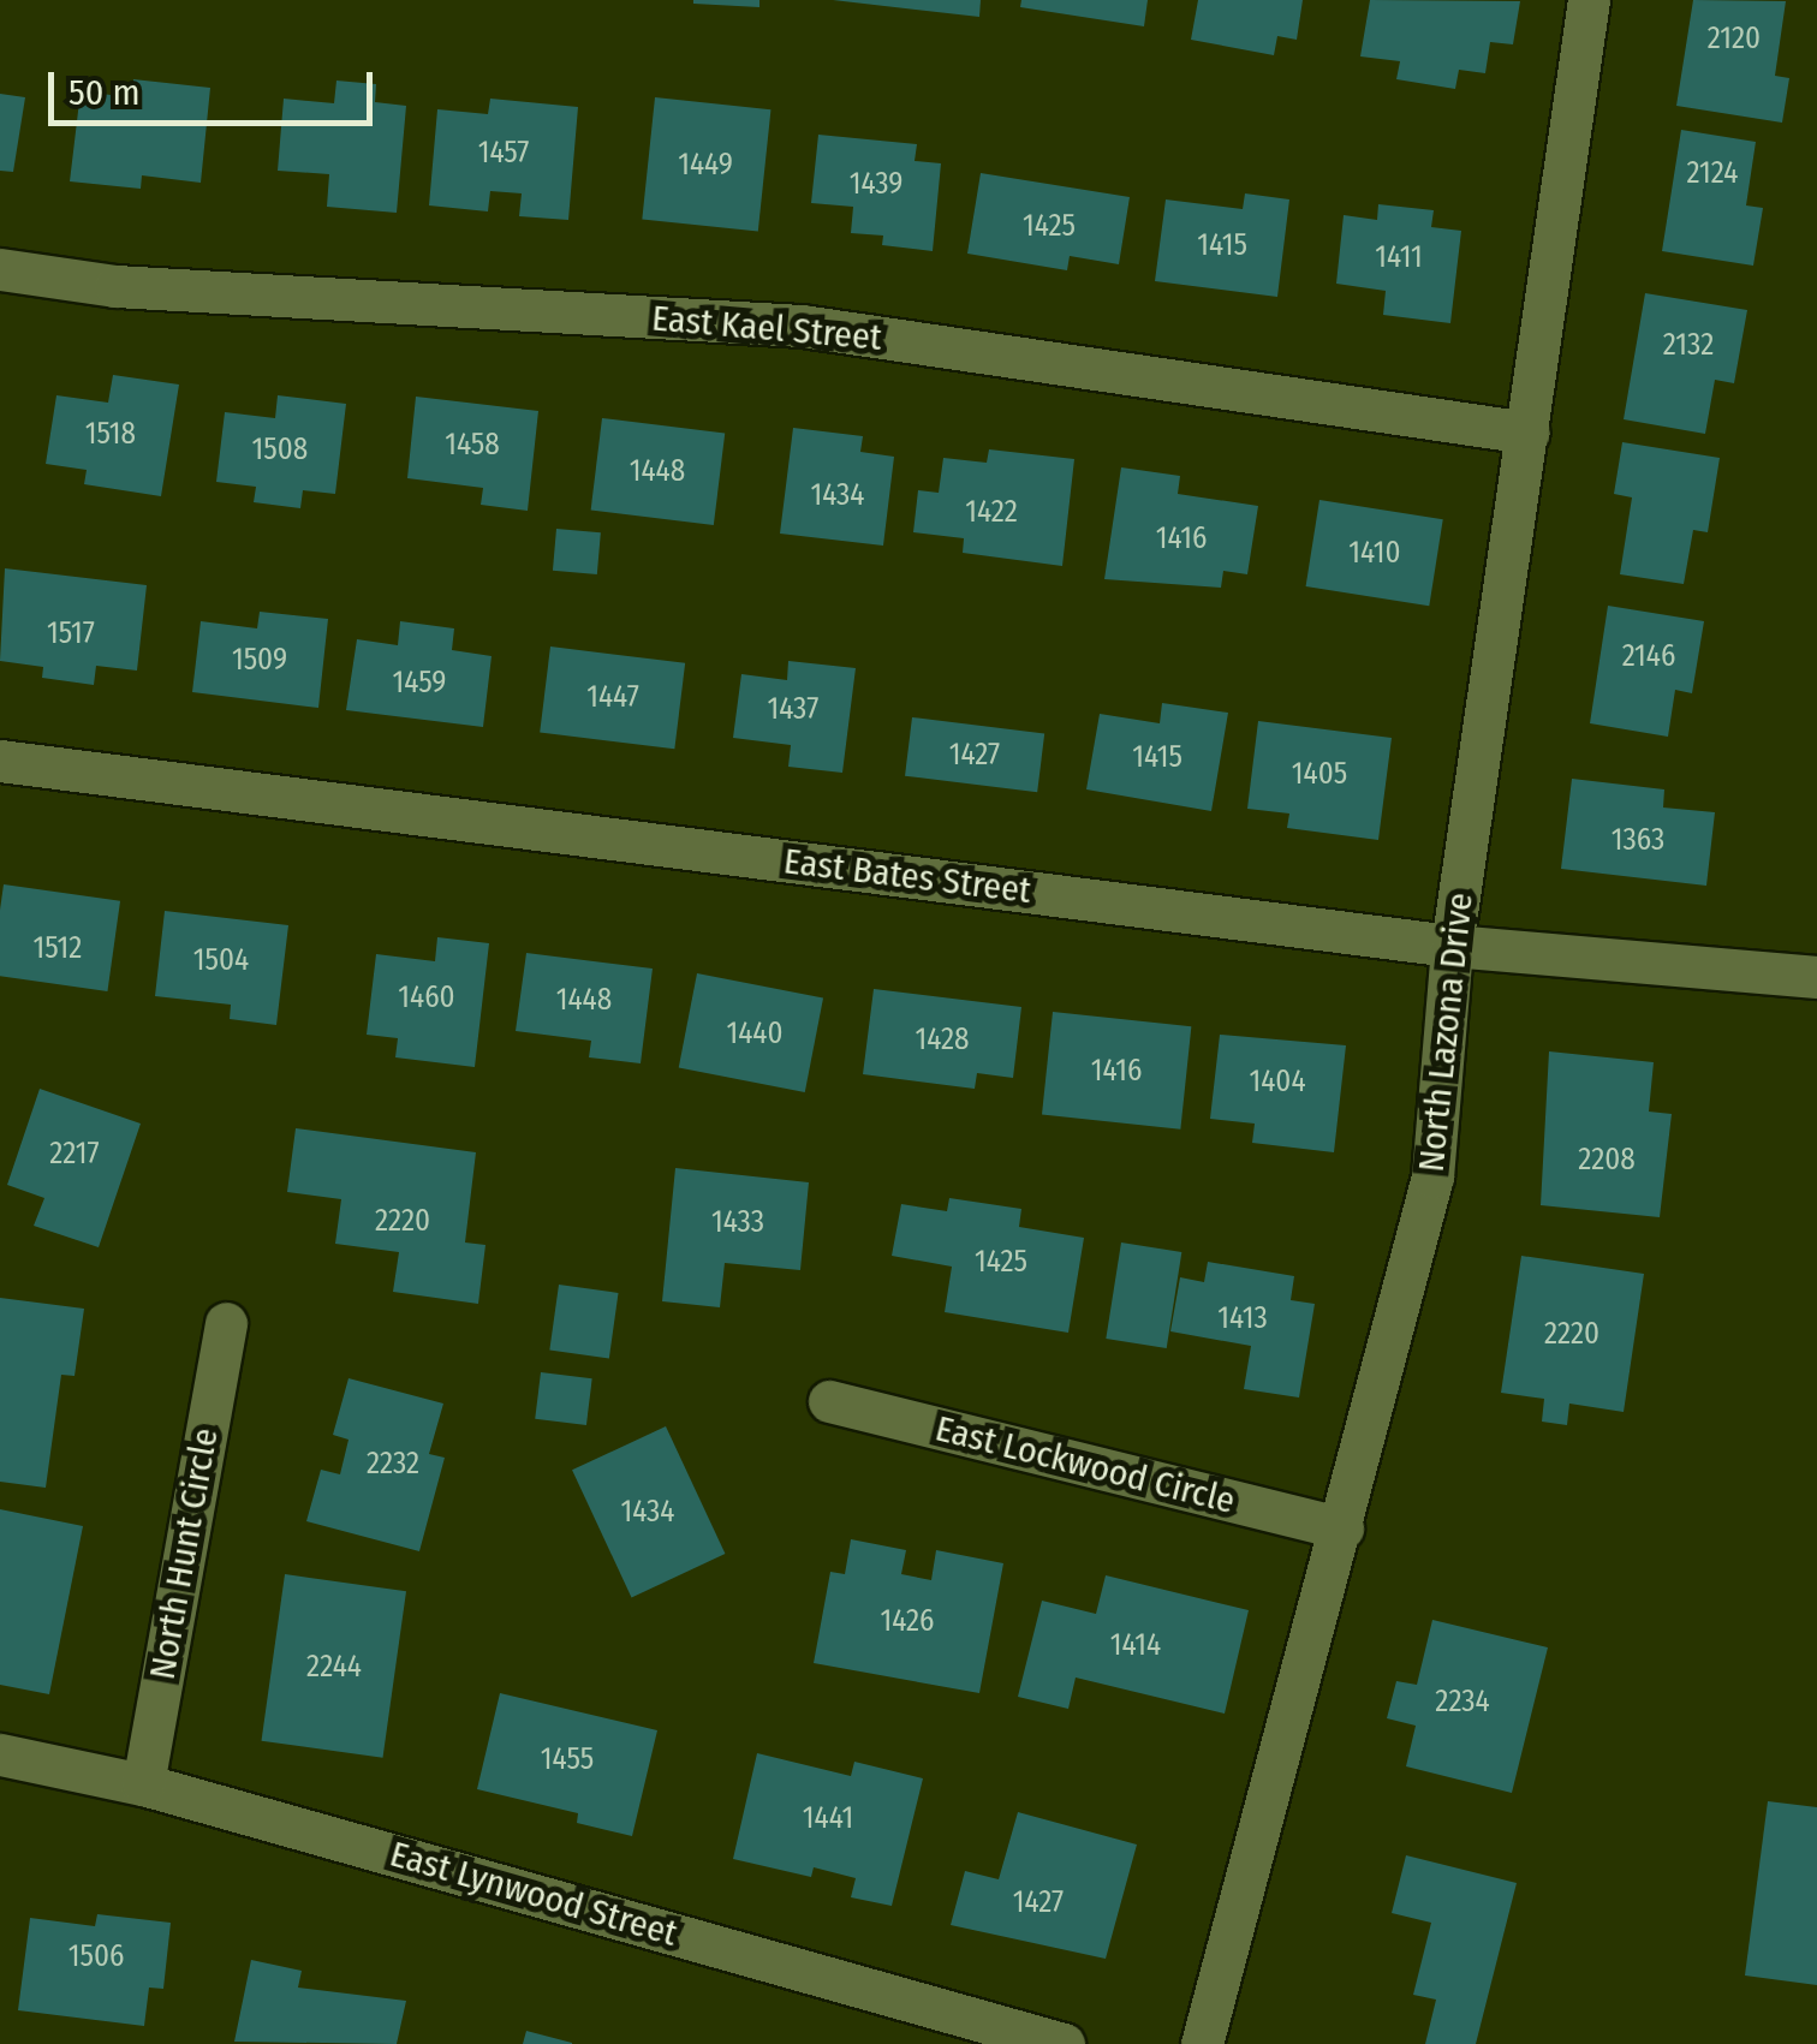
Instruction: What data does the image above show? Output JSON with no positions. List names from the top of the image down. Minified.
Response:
{"streets":{"street":["East Kael Street","East Bates Street","North Lazona Drive","East Lockwood Circle","North Hunt Circle","East Lynwood Street"]},"crossings":[["East Kael Street","North Lazona Drive"],["East Bates Street","North Lazona Drive"],["North Lazona Drive","East Lockwood Circle"],["North Hunt Circle","East Lynwood Street"]],"house_numbers":["2120","1457","1449","2124","1439","1425","1415","1411","2132","1518","1458","1508","1448","1434","1422","1416","1410","1517","2146","1509","1459","1447","1437","1427","1415","1405","1363","1512","1504","1460","1448","1440","1428","1416","1404","2217","2208","2220","1433","1425","1413","2220","2232","1434","1426","1414","2244","2234","1455","1441","1427","1506"],"scale_bar":"50 m"}
